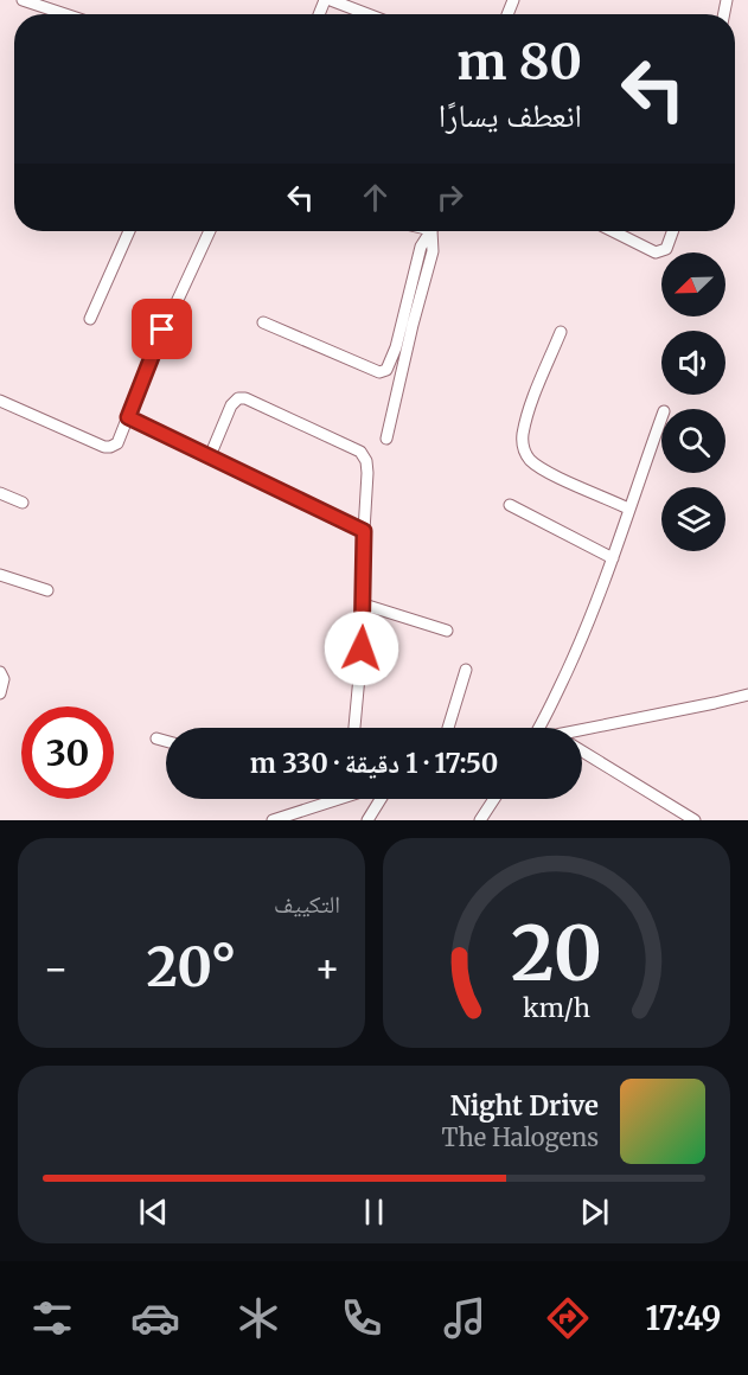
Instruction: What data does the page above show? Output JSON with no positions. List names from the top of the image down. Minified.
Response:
{"north":"bottom left","page":{"turn":["80 m","انعطف يسارًا"],"limit":"30","trip":"17:50 · 1 دقيقة · 330 m","tile":"التكييف","heat":["−","20°","+"],"song":["Night Drive","The Halogens"],"tabs":"17:49","gauge":["20","km/h"]}}
